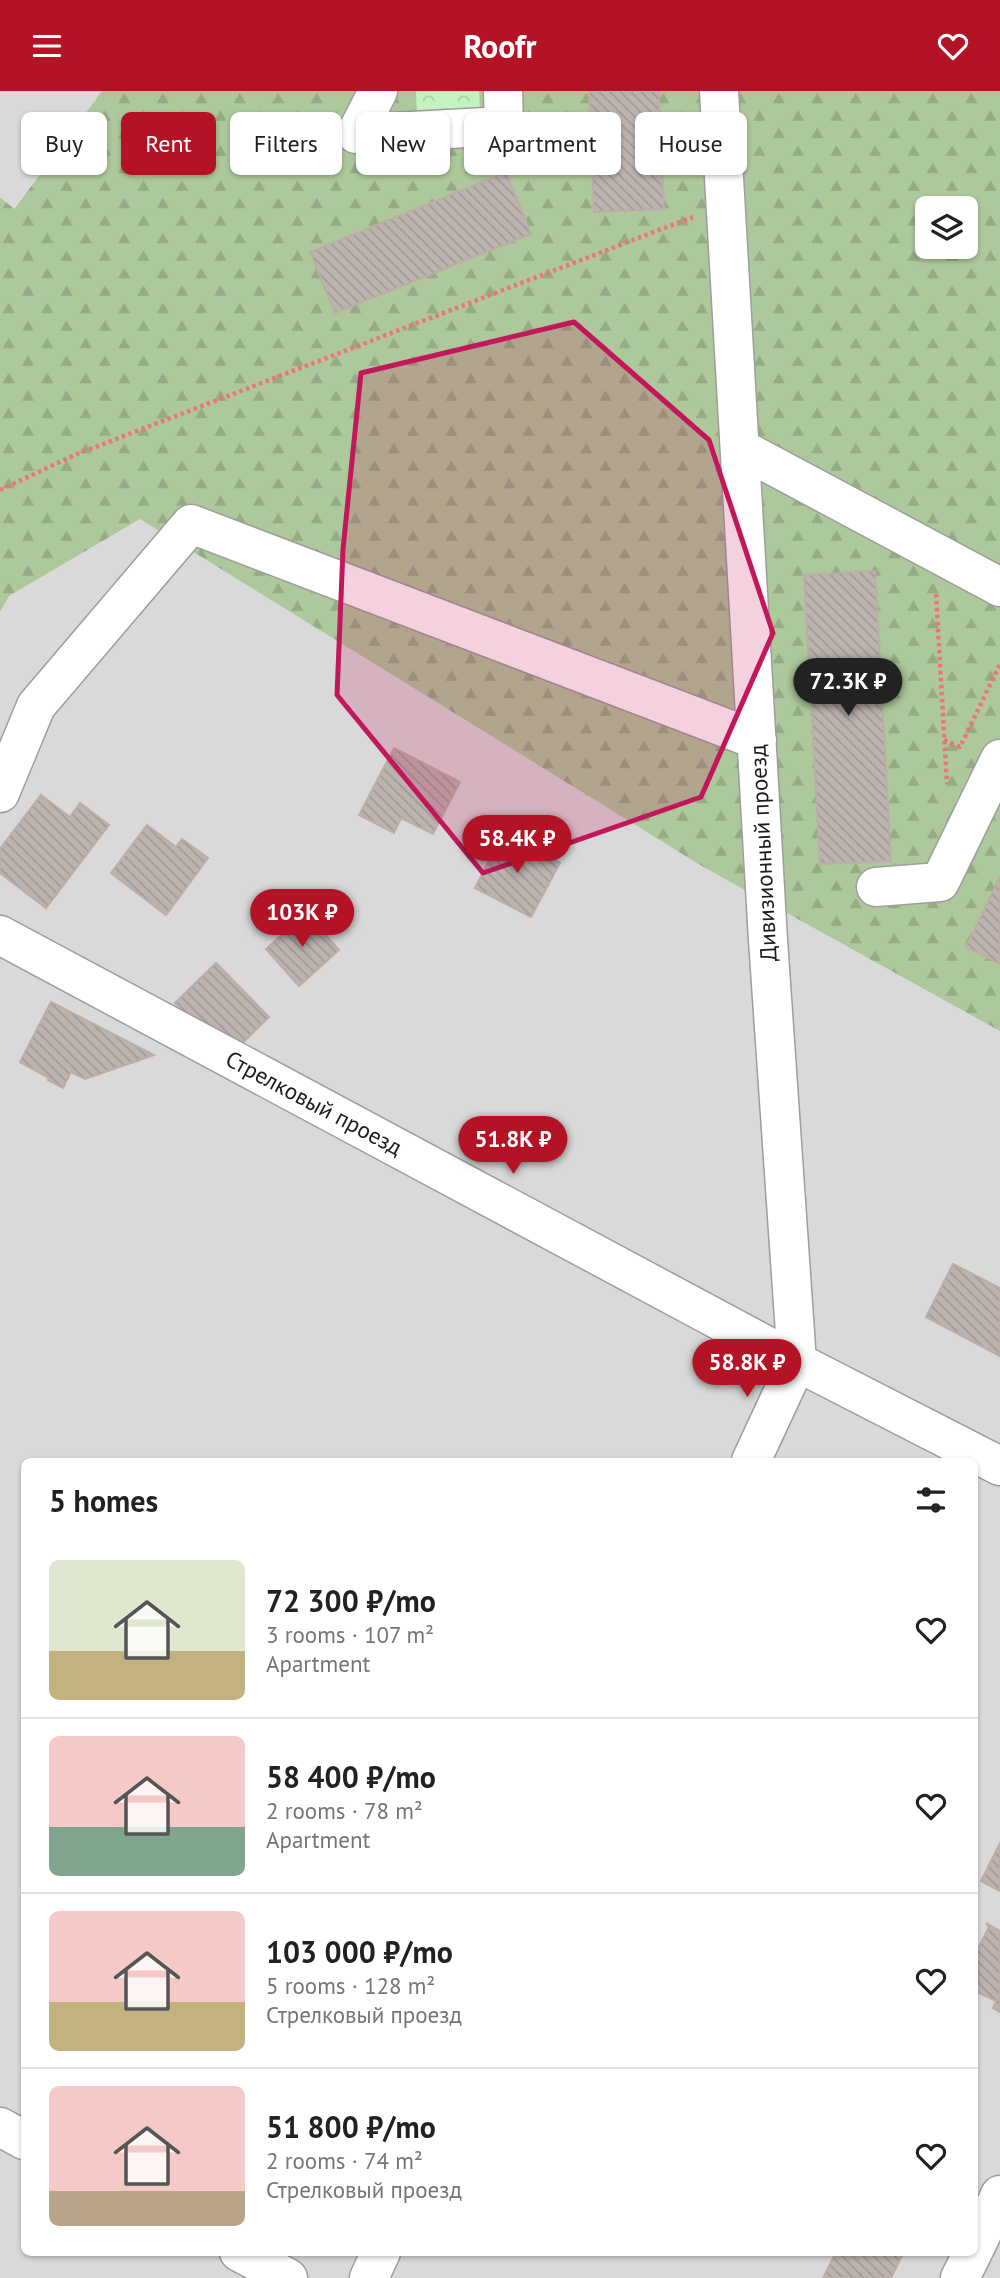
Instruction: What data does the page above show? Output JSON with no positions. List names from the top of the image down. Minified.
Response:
{"streets":{"street":["Дивизионный проезд","Стрелковый проезд"]},"crossings":[["Дивизионный проезд","Стрелковый проезд"]],"page":{"header":"Roofr","chip":["Buy","Rent","Filters","New","Apartment","House"],"price":["72.3K ₽","58.4K ₽","103K ₽","51.8K ₽","58.8K ₽"],"heading":"5 homes","list":[{"name":"72 300 ₽/mo","note":"3 rooms · 107 m² · Apartment"},{"name":"58 400 ₽/mo","note":"2 rooms · 78 m² · Apartment"},{"name":"103 000 ₽/mo","note":"5 rooms · 128 m² · Стрелковый проезд"},{"name":"51 800 ₽/mo","note":"2 rooms · 74 m² · Стрелковый проезд"}]}}
